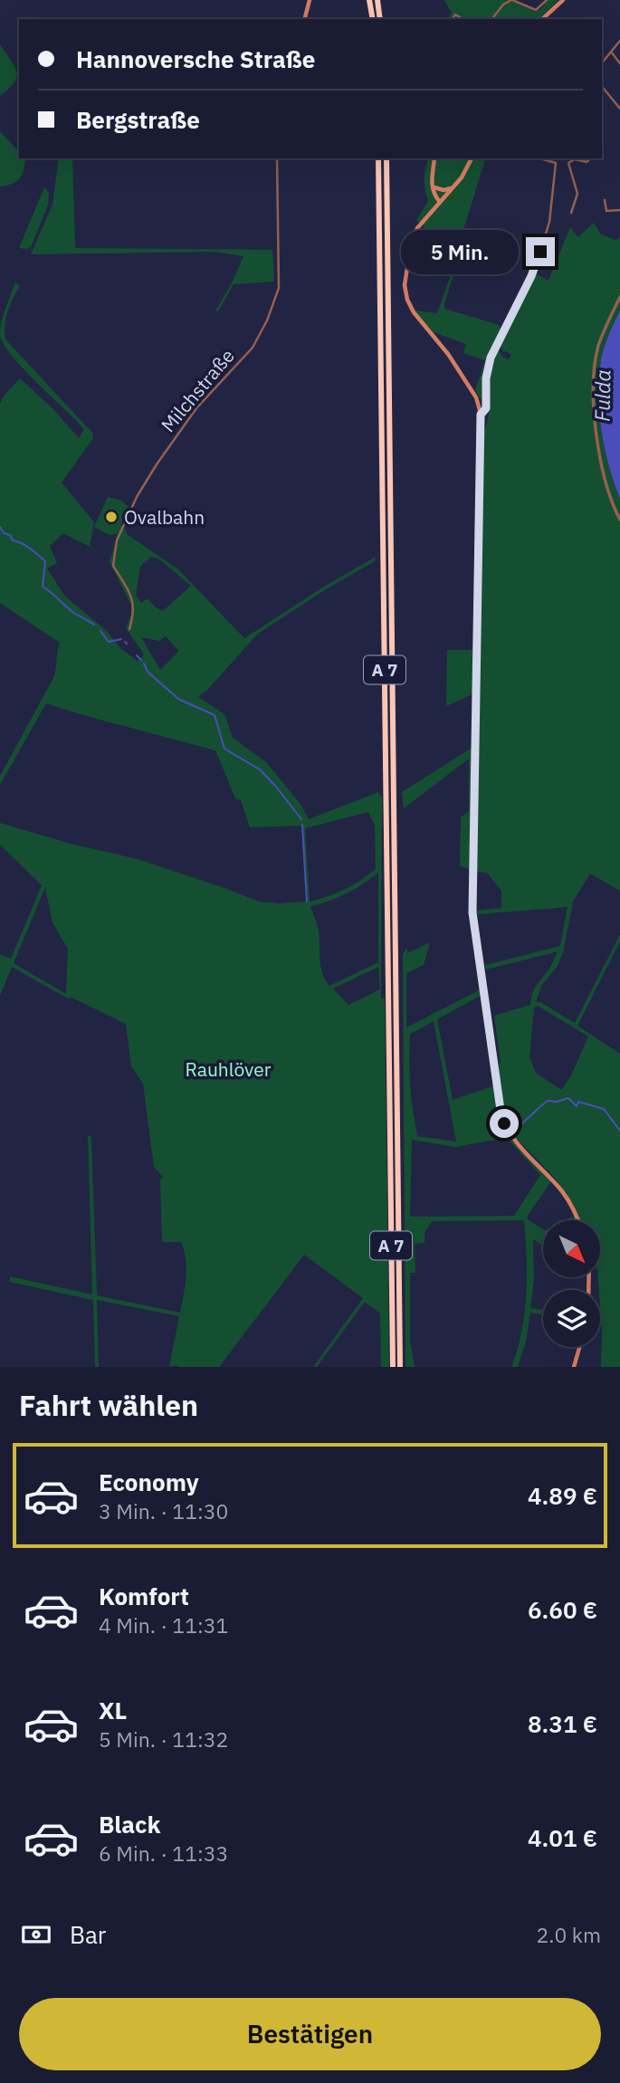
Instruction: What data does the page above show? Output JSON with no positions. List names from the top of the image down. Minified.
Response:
{"streets":{"highway":["A 7"],"street":["Milchstraße"]},"water":["Fulda"],"parks":["Rauhlöver"],"places":["Ovalbahn"],"north":"bottom right","page":{"banner":["Hannoversche Straße","Bergstraße"],"bubble":"5 Min.","heading":"Fahrt wählen","list":[{"name":"Economy","note":"3 Min. · 11:30","value":"4.89 €"},{"name":"Komfort","note":"4 Min. · 11:31","value":"6.60 €"},{"name":"XL","note":"5 Min. · 11:32","value":"8.31 €"},{"name":"Black","note":"6 Min. · 11:33","value":"4.01 €"}],"pay":["Bar","2.0 km"],"buttons":"Bestätigen"}}
